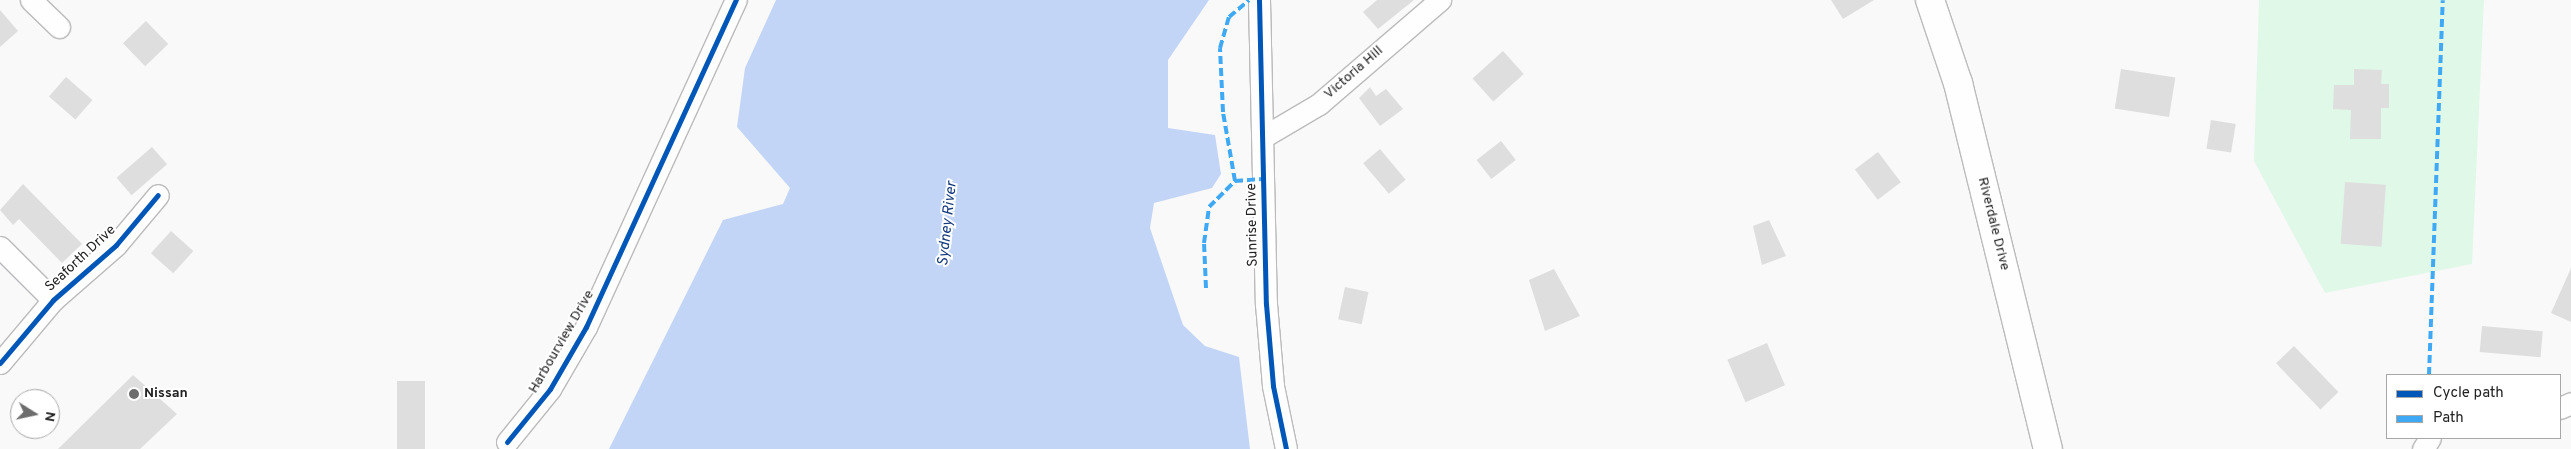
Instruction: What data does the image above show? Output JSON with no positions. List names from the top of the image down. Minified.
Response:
{"streets":{"main road":["Riverdale Drive"],"street":["Victoria Hill","Sunrise Drive","Seaforth Drive","Harbourview Drive"]},"crossings":[["Victoria Hill","Sunrise Drive"]],"water":["Sydney River"],"places":["Nissan"],"legend":["Cycle path","Path"],"north":"right"}
